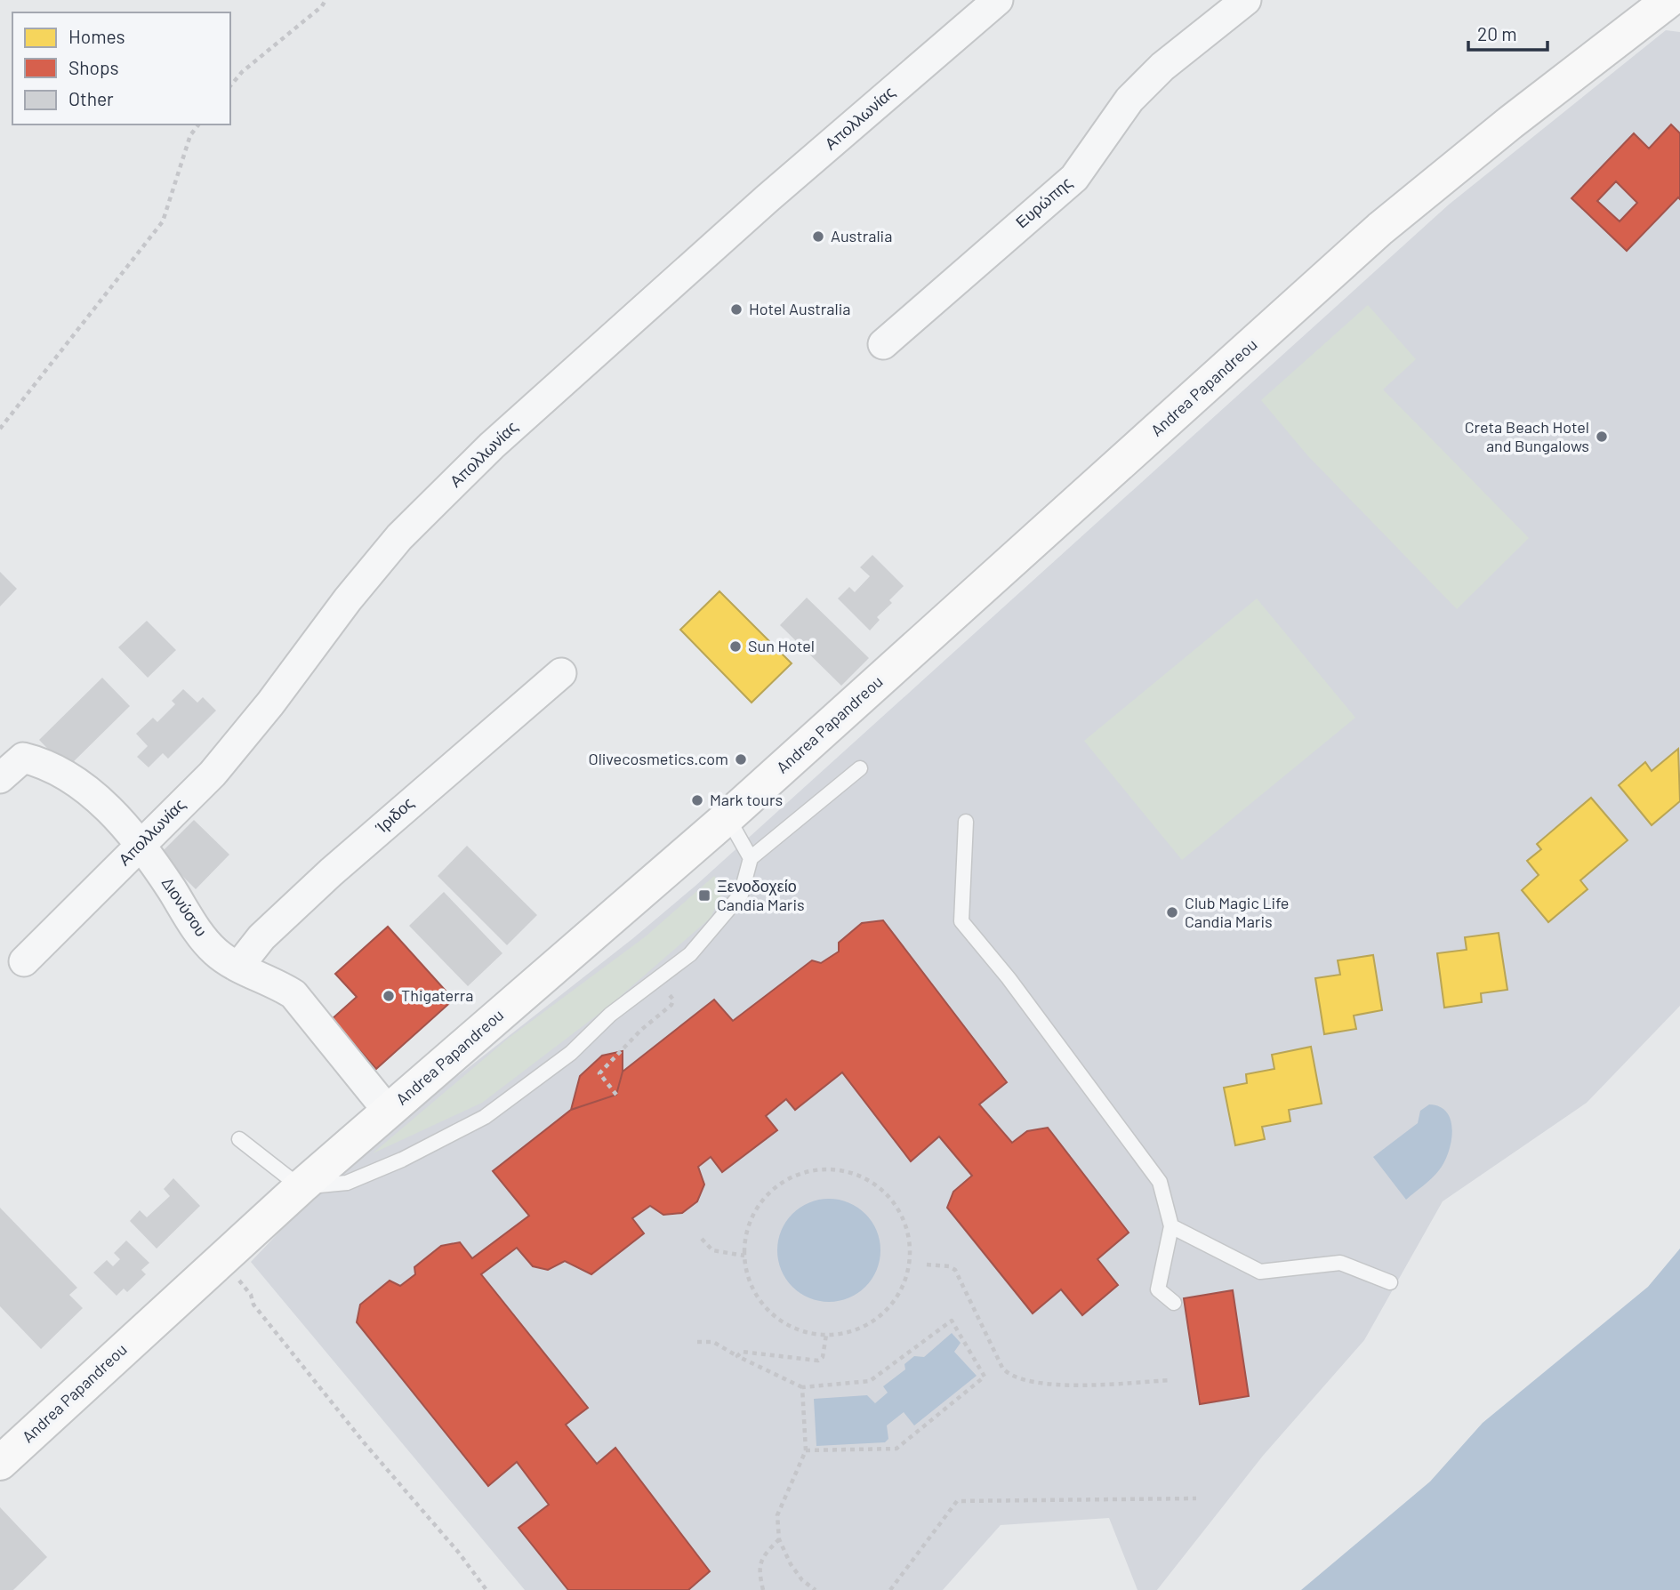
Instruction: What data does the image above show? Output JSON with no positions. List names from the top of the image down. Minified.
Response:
{"streets":{"main road":["Andrea Papandreou"],"street":["Απολλωνίας","Ευρώπης","Ίριδος","Διονύσου"]},"crossings":[["Απολλωνίας","Διονύσου"],["Andrea Papandreou","Διονύσου"],["Ίριδος","Διονύσου"]],"places":{"other":["Australia","Hotel Australia","Creta Beach Hotel and Bungalows","Sun Hotel","Olivecosmetics.com","Mark tours","Club Magic Life Candia Maris","Thigaterra"],"transit":["Ξενοδοχείο Candia Maris"]},"legend":["Homes","Shops","Other"],"scale_bar":"20 m"}
